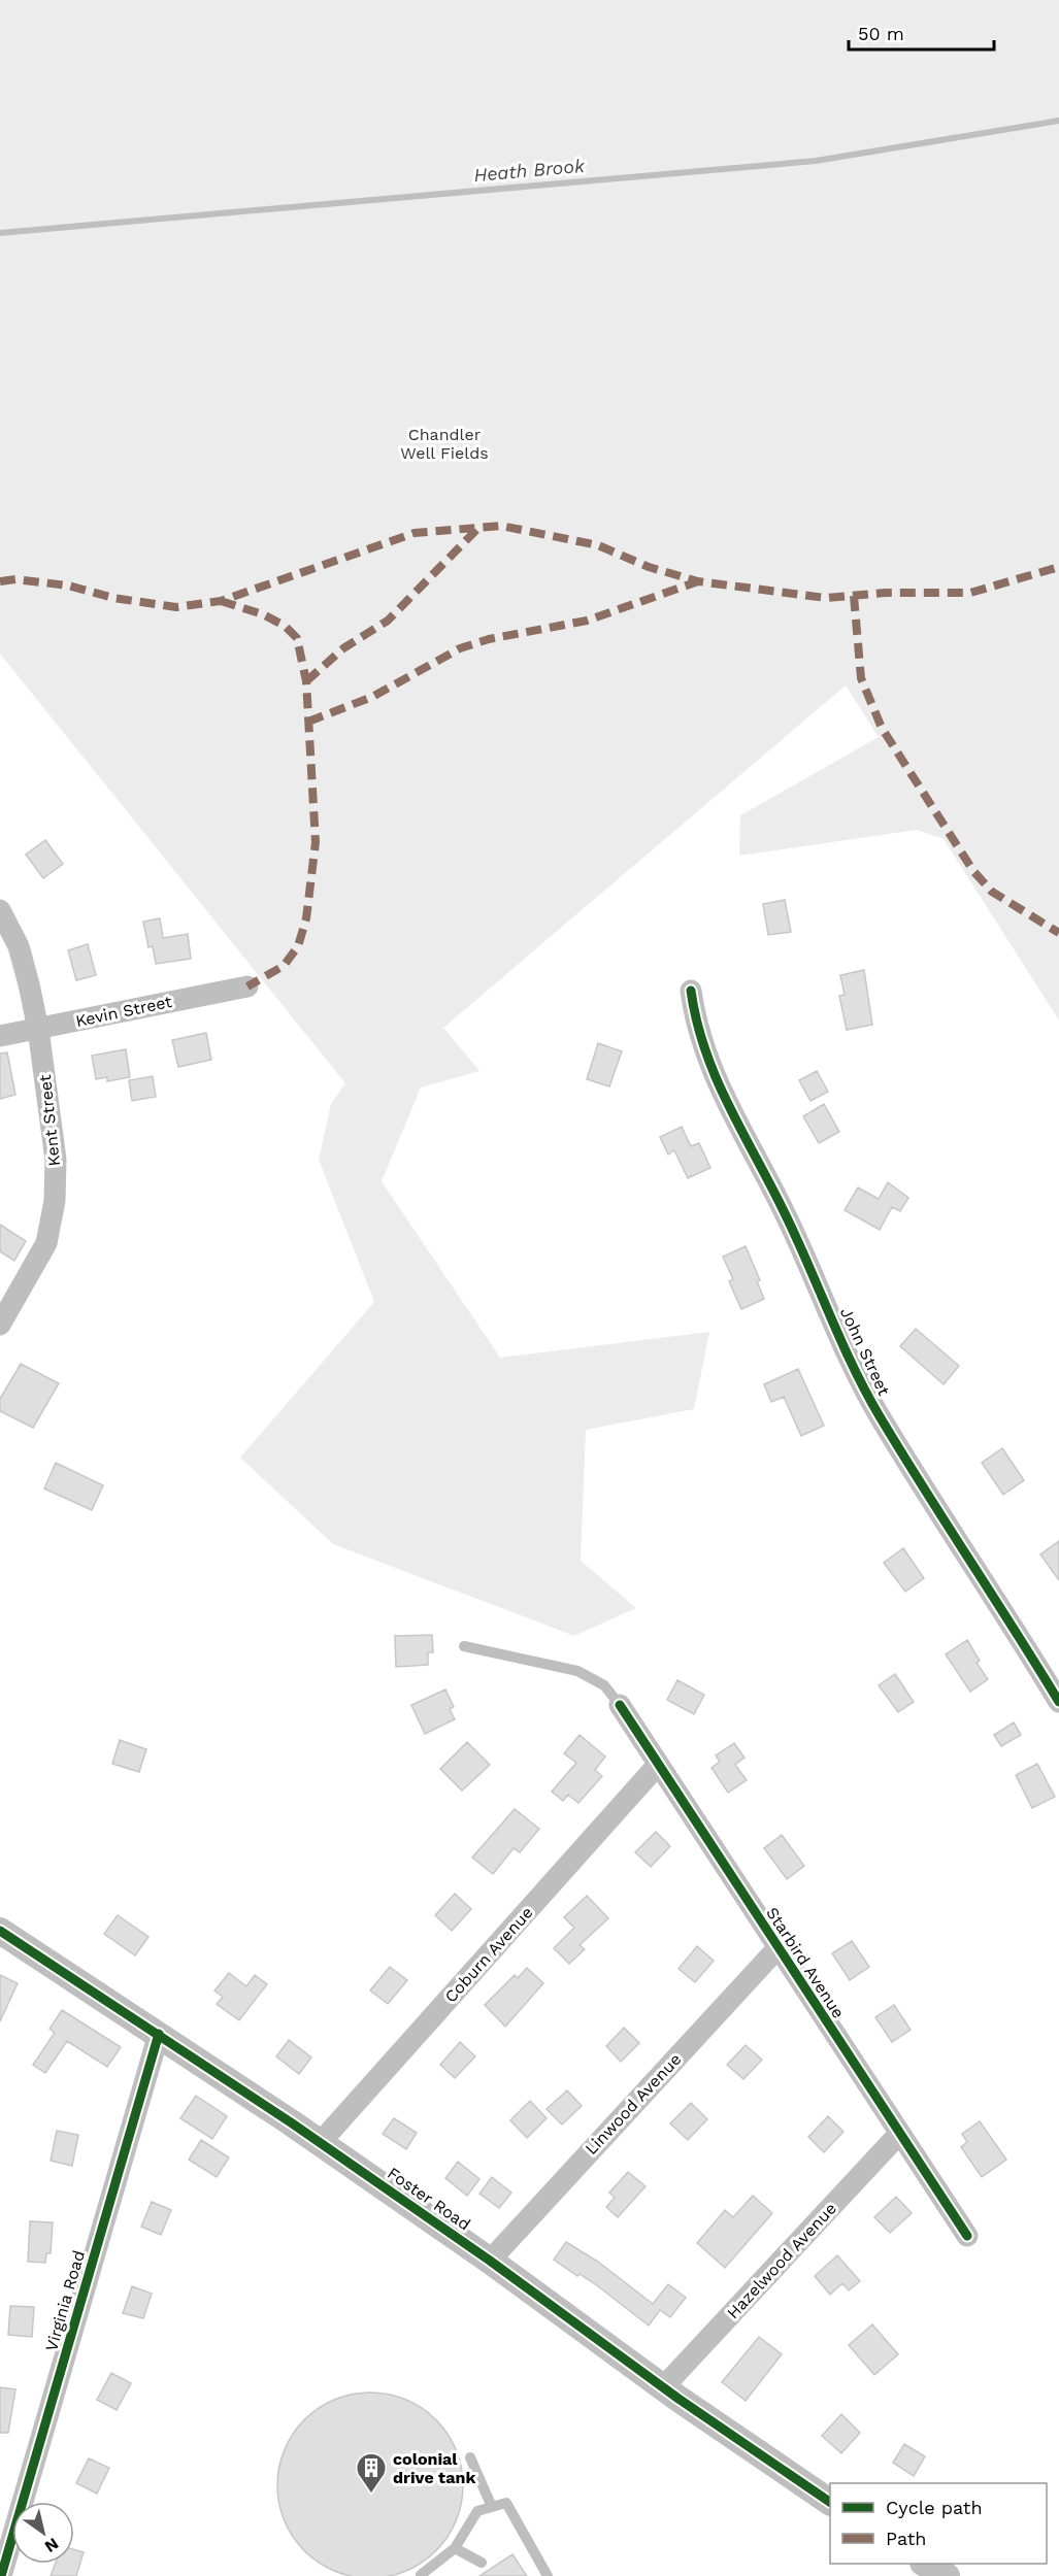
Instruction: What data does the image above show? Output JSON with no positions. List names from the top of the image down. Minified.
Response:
{"streets":{"street":["Kevin Street","Kent Street","John Street","Coburn Avenue","Starbird Avenue","Linwood Avenue","Foster Road","Hazelwood Avenue","Virginia Road"]},"crossings":[["Kevin Street","Kent Street"],["Coburn Avenue","Starbird Avenue"],["Coburn Avenue","Foster Road"],["Starbird Avenue","Linwood Avenue"],["Starbird Avenue","Hazelwood Avenue"],["Linwood Avenue","Foster Road"],["Foster Road","Hazelwood Avenue"],["Foster Road","Virginia Road"]],"water":["Heath Brook"],"parks":["Chandler Well Fields"],"places":{"building":["colonial drive tank"]},"legend":["Cycle path","Path"],"scale_bar":"50 m","north":"bottom right"}
